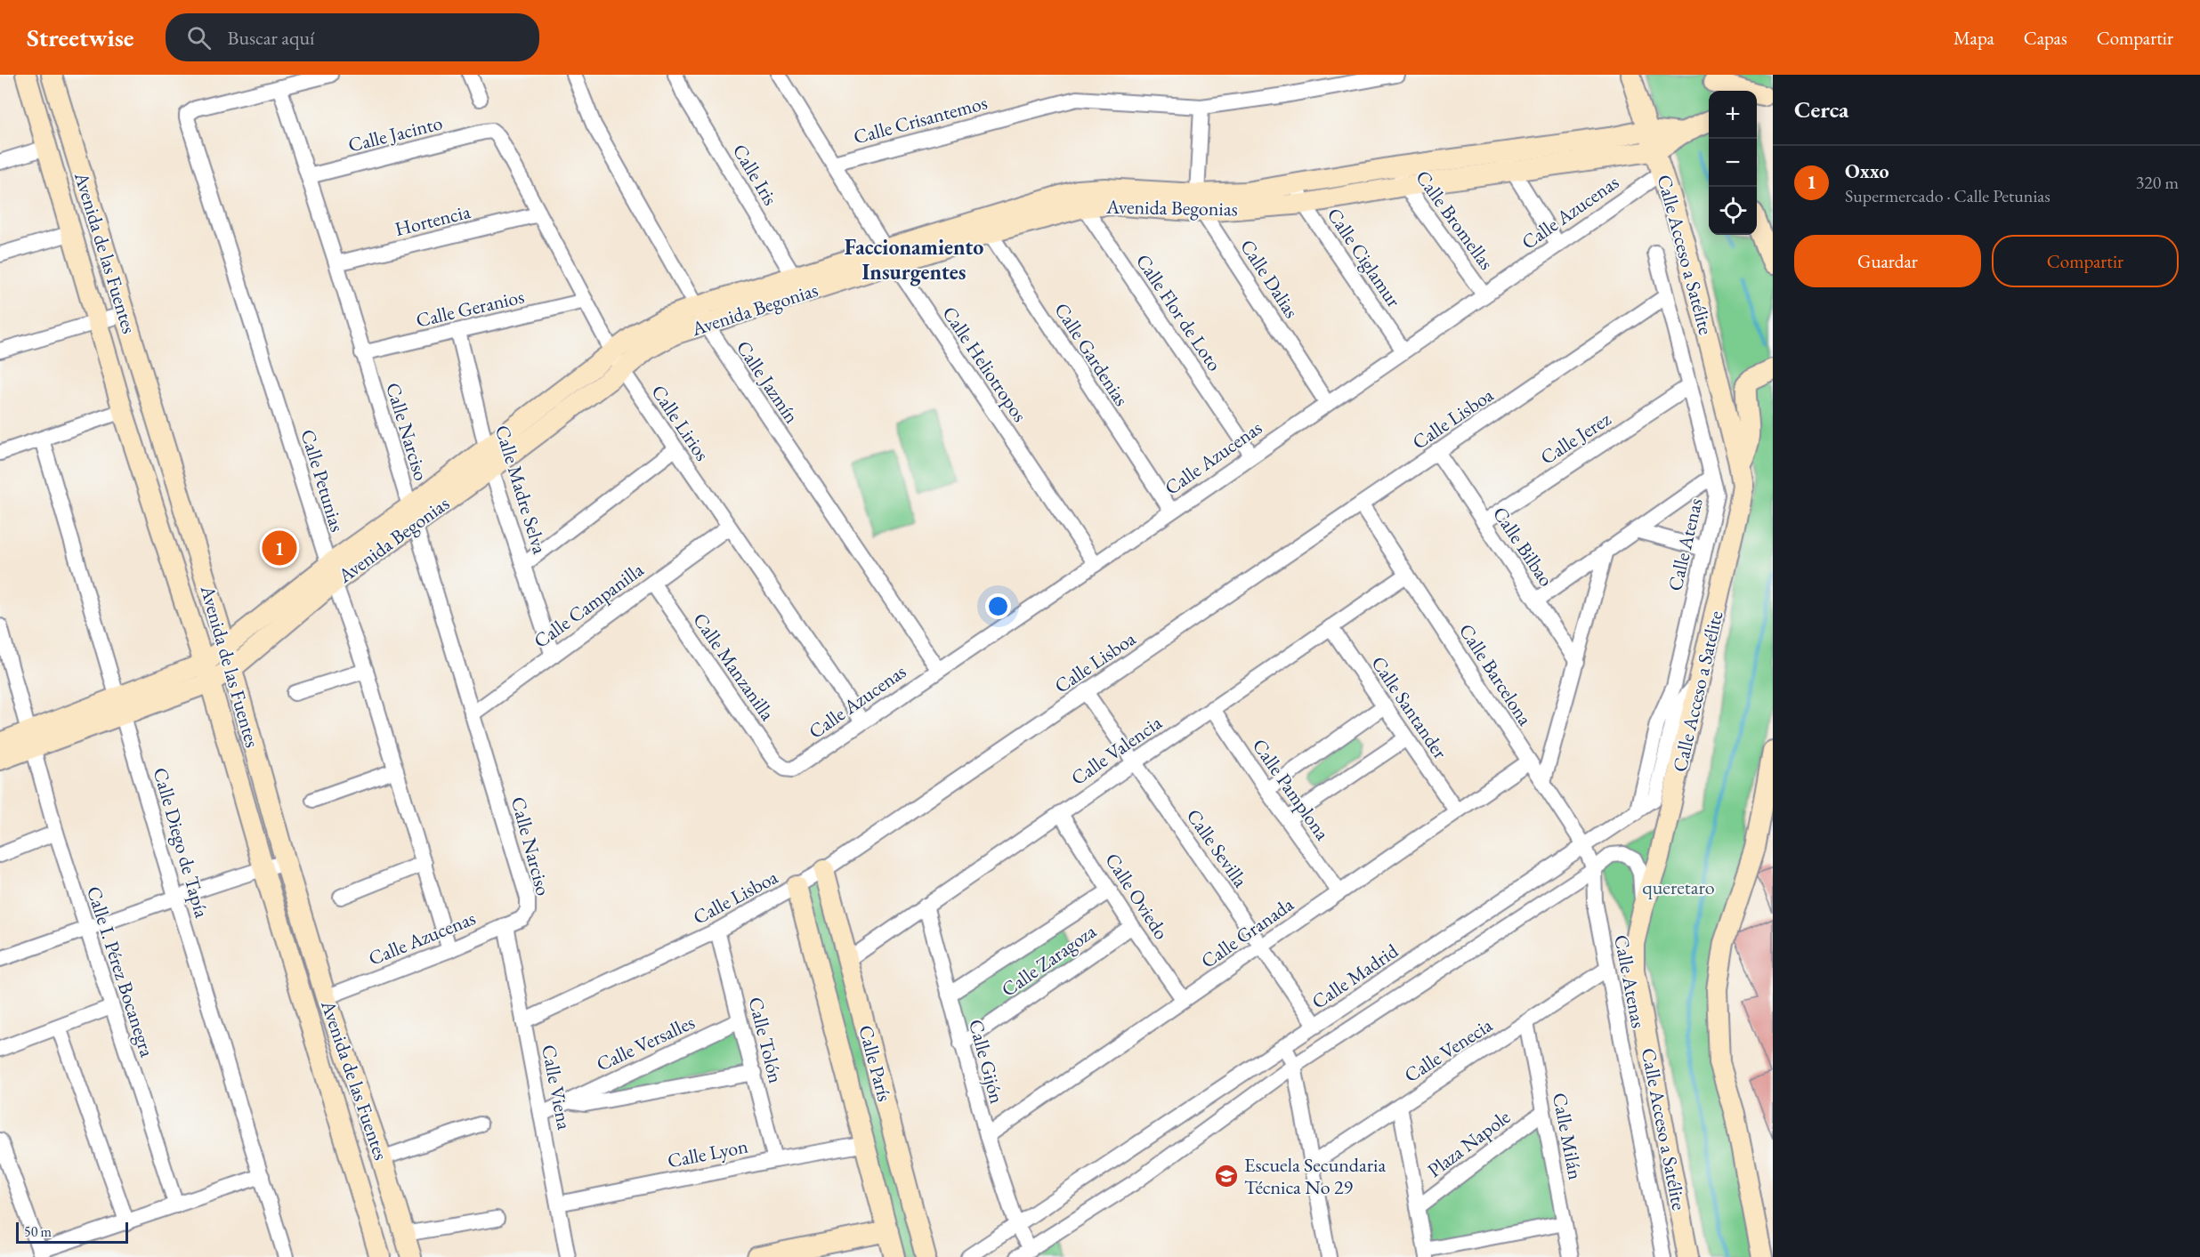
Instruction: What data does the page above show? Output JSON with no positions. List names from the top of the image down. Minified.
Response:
{"streets":{"main road":["Avenida Begonias","Avenida de las Fuentes","Calle Acceso a Satélite","Calle París"],"street":["Calle Crisantemos","Calle Jacinto","Calle Iris","Calle Azucenas","Hortencia","Calle Bromellas","Calle Ciglamur","Calle Dalias","Calle Geranios","Calle Flor de Loto","Calle Gardenias","Calle Heliotropos","Calle Jazmín","Calle Lisboa","Calle Lirios","Calle Narciso","Calle Jerez","Calle Petunias","Calle Madre Selva","Calle Atenas","Calle Bilbao","Calle Campanilla","Calle Manzanilla","Calle Barcelona","Calle Santander","Calle Valencia","Calle Pamplona","Calle Diego de Tapía","Calle Sevilla","Calle Oviedo","Calle Granada","Calle Zaragoza","Calle I. Pérez Bocanegra","Calle Madrid","Calle Tolón","Calle Versalles","Calle Venecia","Calle Gijón","Calle Viena","Calle Milán","Plaza Napole","Calle Lyon"]},"crossings":[["Calle Crisantemos","Calle Heliotropos"],["Calle Jacinto","Calle Lirios"],["Calle Jacinto","Calle Narciso"],["Calle Iris","Avenida Begonias"],["Avenida Begonias","Calle Bromellas"],["Avenida Begonias","Avenida de las Fuentes"],["Avenida Begonias","Calle Acceso a Satélite"],["Avenida Begonias","Calle Ciglamur"],["Avenida Begonias","Calle Dalias"],["Avenida Begonias","Calle Flor de Loto"],["Avenida Begonias","Calle Gardenias"],["Avenida Begonias","Calle Heliotropos"],["Avenida Begonias","Calle Jazmín"],["Avenida Begonias","Calle Lirios"],["Avenida Begonias","Calle Narciso"],["Avenida Begonias","Calle Petunias"],["Avenida Begonias","Calle Madre Selva"],["Avenida Begonias","Calle Diego de Tapía"],["Avenida Begonias","Calle I. Pérez Bocanegra"],["Calle Azucenas","Calle Bromellas"],["Calle Azucenas","Avenida de las Fuentes"],["Calle Azucenas","Calle Acceso a Satélite"],["Calle Azucenas","Calle Ciglamur"],["Calle Azucenas","Calle Dalias"],["Calle Azucenas","Calle Flor de Loto"],["Calle Azucenas","Calle Gardenias"],["Calle Azucenas","Calle Heliotropos"],["Calle Azucenas","Calle Jazmín"],["Calle Azucenas","Calle Lirios"],["Calle Azucenas","Calle Narciso"],["Calle Azucenas","Calle Petunias"],["Calle Azucenas","Calle Manzanilla"],["Calle Azucenas","Calle Viena"],["Hortencia","Calle Lirios"],["Hortencia","Calle Narciso"],["Calle Acceso a Satélite","Calle Madrid"],["Calle Geranios","Calle Lirios"],["Calle Geranios","Calle Narciso"],["Calle Geranios","Calle Madre Selva"],["Calle Lisboa","Calle Atenas"],["Calle Lisboa","Calle Bilbao"],["Calle Lisboa","Calle Barcelona"],["Calle Lisboa","Calle Sevilla"],["Calle Lisboa","Calle Tolón"],["Calle Lisboa","Calle París"],["Calle Lisboa","Calle Viena"],["Calle Lirios","Calle Campanilla"],["Calle Narciso","Calle Petunias"],["Calle Narciso","Calle Campanilla"],["Calle Jerez","Calle Atenas"],["Calle Jerez","Calle Bilbao"],["Calle Madre Selva","Calle Campanilla"],["Calle Atenas","Calle Barcelona"],["Calle Atenas","Calle Madrid"],["Calle Atenas","Calle Venecia"],["Calle Campanilla","Calle Manzanilla"],["Calle Barcelona","Calle Valencia"],["Calle Barcelona","Calle Granada"],["Calle Barcelona","Calle Madrid"],["Calle Santander","Calle Valencia"],["Calle Santander","Calle Granada"],["Calle Valencia","Calle Pamplona"],["Calle Valencia","Calle Sevilla"],["Calle Valencia","Calle Oviedo"],["Calle Valencia","Calle Gijón"],["Calle Valencia","Calle París"],["Calle Pamplona","Calle Granada"],["Calle Sevilla","Calle Granada"],["Calle Sevilla","Calle Madrid"],["Calle Oviedo","Calle Granada"],["Calle Oviedo","Calle Zaragoza"],["Calle Granada","Calle Gijón"],["Calle Zaragoza","Calle Gijón"],["Calle Madrid","Calle Gijón"],["Calle Tolón","Calle Versalles"],["Calle Tolón","Calle Lyon"],["Calle Versalles","Calle Viena"],["Calle Venecia","Calle Milán"],["Calle París","Calle Lyon"],["Calle Viena","Calle Lyon"],["Calle Milán","Plaza Napole"]],"districts":["Faccionamiento Insurgentes"],"parks":["queretaro"],"places":{"school or university":["Escuela Secundaria Técnica No 29"]},"scale_bar":"50 m","page":{"header":"Streetwise","search":"Buscar aquí","nav":["Mapa","Capas","Compartir"],"heading":"Cerca","map_buttons":["+","−"],"list":[{"mark":"1","name":"Oxxo","note":"Supermercado · Calle Petunias","value":"320 m"}],"buttons":["Guardar","Compartir"],"pins":"1","scale":"50 m"}}
